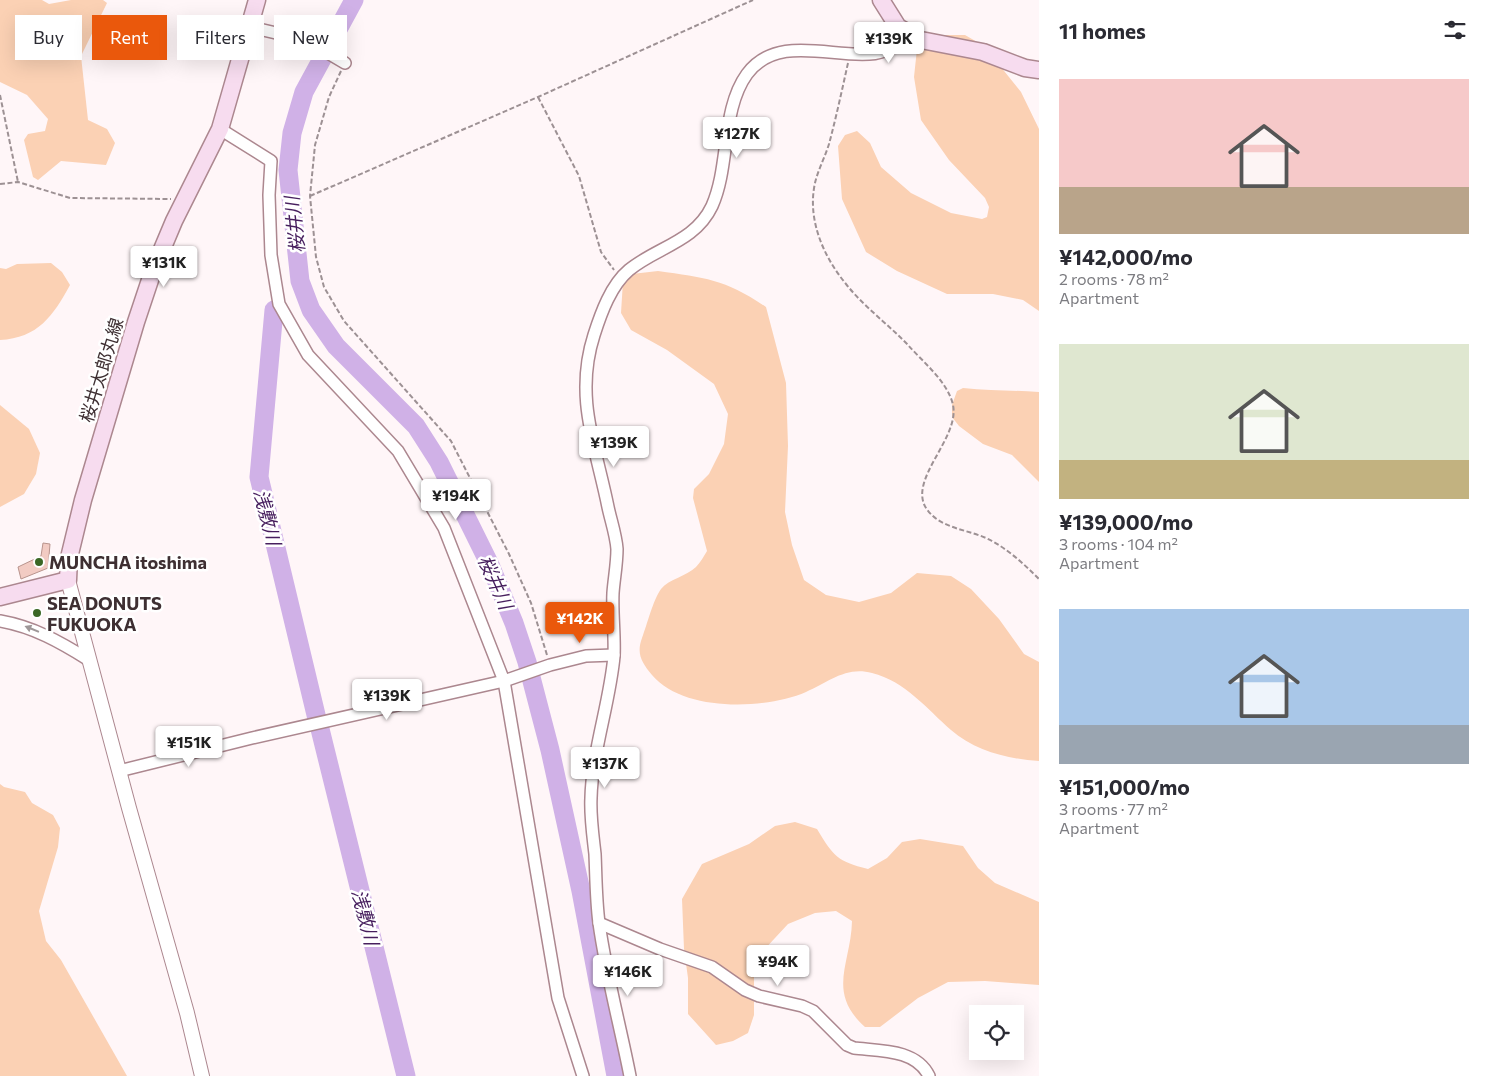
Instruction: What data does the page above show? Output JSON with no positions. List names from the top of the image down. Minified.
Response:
{"streets":{"main road":["桜井太郎丸線"]},"water":["桜井川","浅敷川"],"places":["MUNCHA itoshima","SEA DONUTS FUKUOKA"],"page":{"heading":"11 homes","chip":["Buy","Rent","Filters","New"],"price":["¥139K","¥127K","¥131K","¥139K","¥194K","¥142K","¥139K","¥151K","¥137K","¥94K","¥146K"],"list":[{"name":"¥142,000/mo","note":"2 rooms · 78 m² · Apartment"},{"name":"¥139,000/mo","note":"3 rooms · 104 m² · Apartment"},{"name":"¥151,000/mo","note":"3 rooms · 77 m² · Apartment"}]}}
